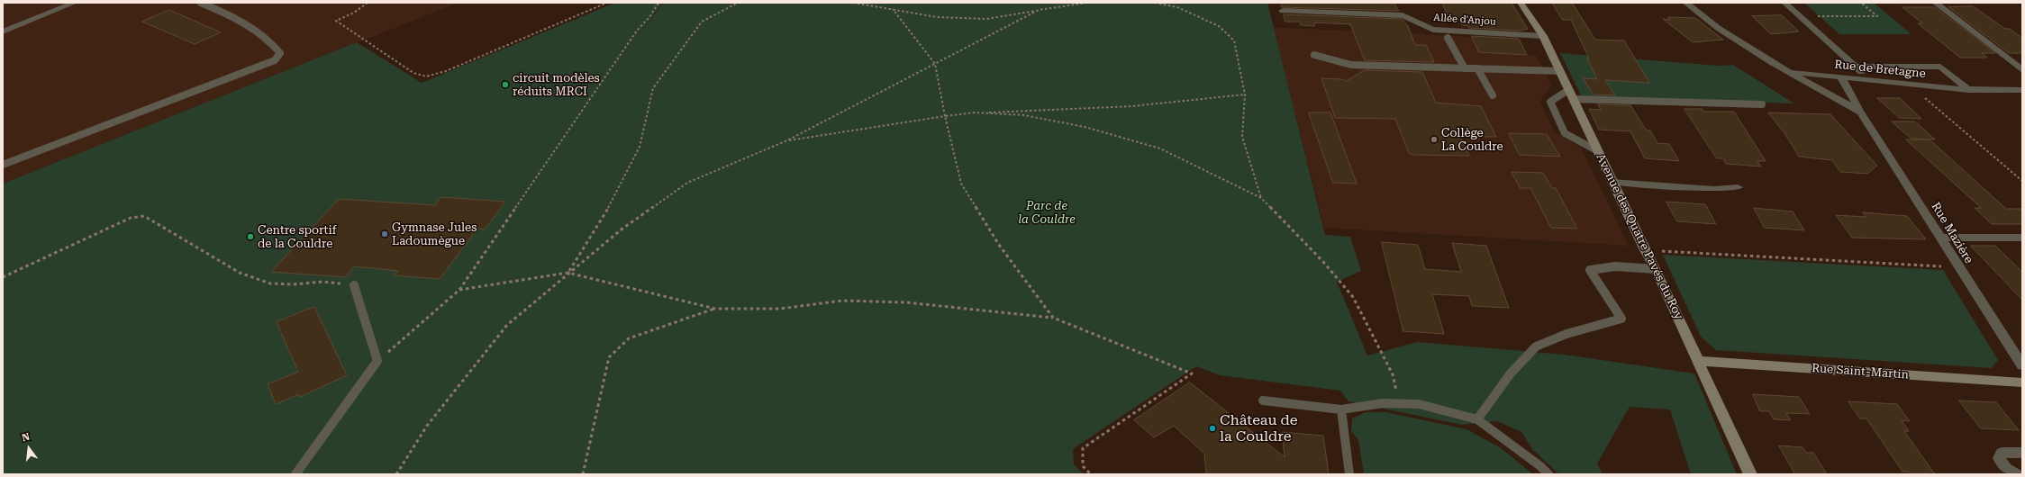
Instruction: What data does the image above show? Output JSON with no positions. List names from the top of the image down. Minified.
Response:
{"streets":{"street":["Allée d'Anjou","Rue de Bretagne","Rue Mazière","Avenue des Quatre Pavés du Roy","Rue Saint-Martin"]},"crossings":[["Allée d'Anjou","Avenue des Quatre Pavés du Roy"],["Rue de Bretagne","Rue Mazière"],["Avenue des Quatre Pavés du Roy","Rue Saint-Martin"]],"parks":["Parc de la Couldre"],"places":["circuit modèles réduits MRCI","Collège La Couldre","Gymnase Jules Ladoumègue","Centre sportif de la Couldre","Château de la Couldre"],"north":"top"}
